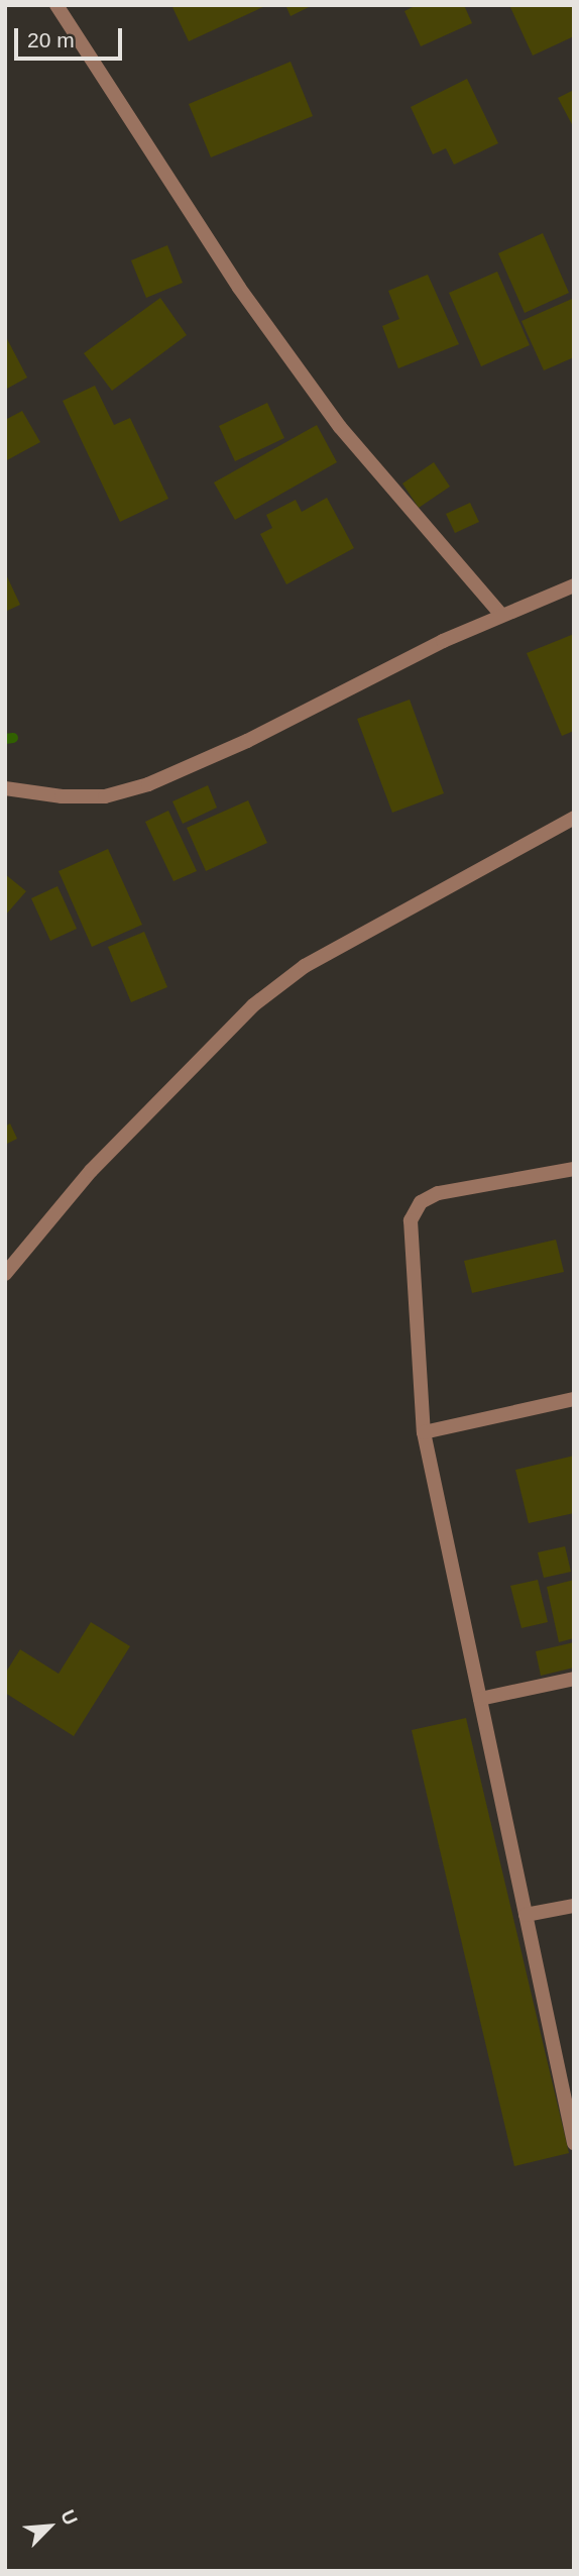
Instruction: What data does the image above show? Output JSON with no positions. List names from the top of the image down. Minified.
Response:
{"scale_bar":"20 m","north":"top right"}
